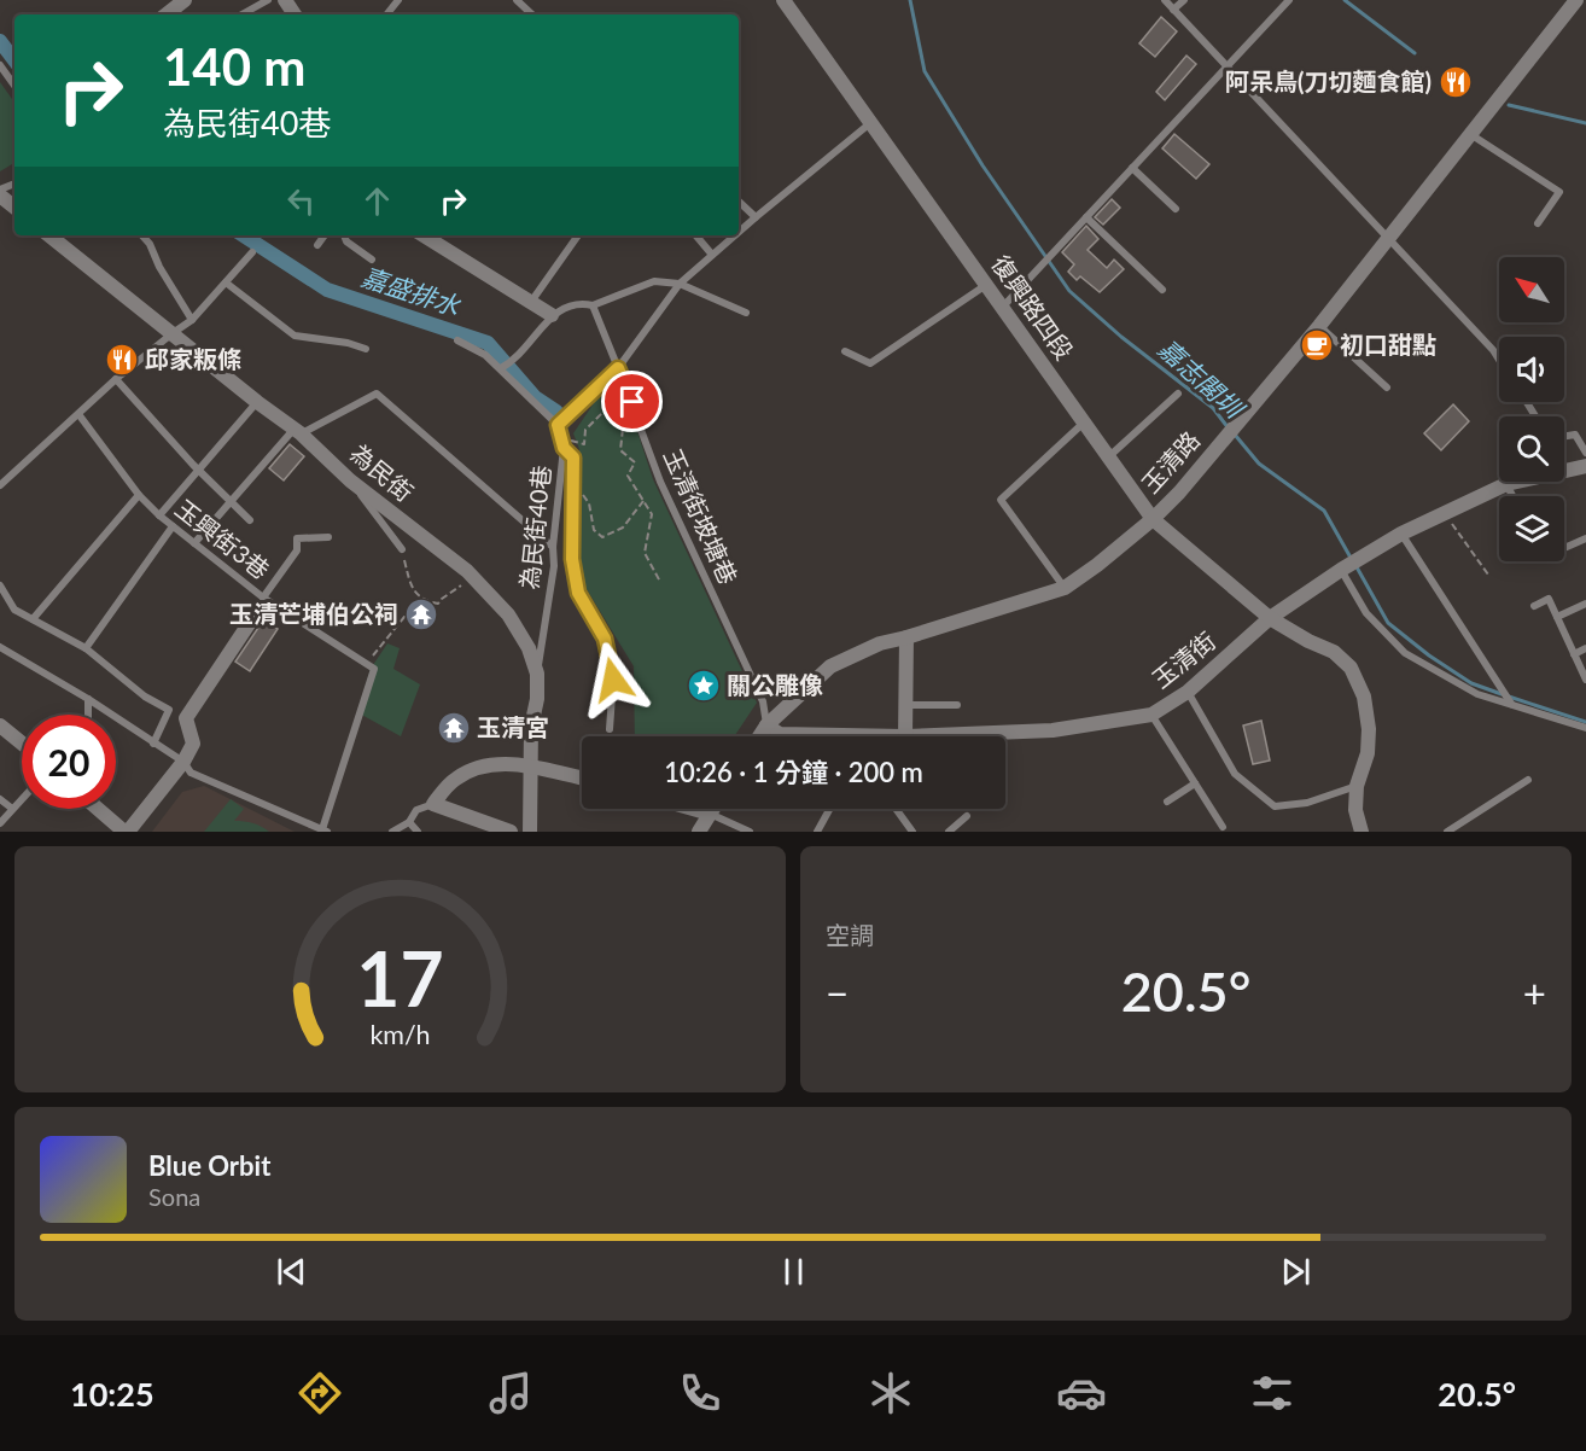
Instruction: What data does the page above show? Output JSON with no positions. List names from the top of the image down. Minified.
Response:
{"streets":{"street":["復興路四段","玉清路","為民街","玉清街"],"lane":["玉清街坡塘巷","為民街40巷","玉興街3巷"]},"crossings":[["復興路四段","玉清路"],["復興路四段","玉清街"],["玉清路","玉清街坡塘巷"],["玉清路","玉清街"],["為民街","為民街40巷"],["玉清街坡塘巷","玉清街"]],"water":["嘉盛排水","嘉志閣圳"],"places":{"restaurant":["阿呆鳥(刀切麵食館)","邱家粄條"],"cafe":["初口甜點"],"temple":["玉清芒埔伯公祠","玉清宮"],"place":["關公雕像"]},"north":"top left","page":{"turn":["140 m","為民街40巷"],"limit":"20","trip":"10:26 · 1 分鐘 · 200 m","tile":"空調","heat":["−","20.5°","+"],"song":["Blue Orbit","Sona"],"tabs":["10:25","20.5°"],"gauge":["17","km/h"]}}
